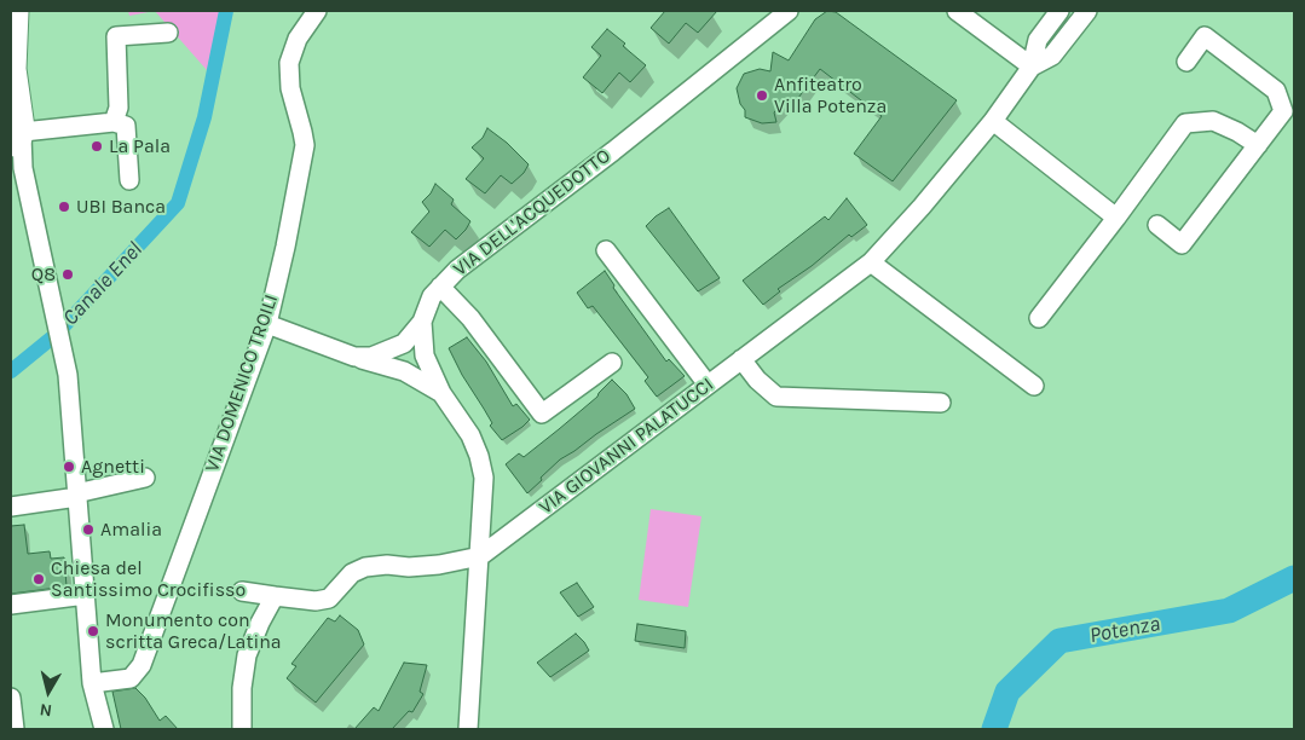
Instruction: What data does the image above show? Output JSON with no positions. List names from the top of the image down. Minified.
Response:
{"streets":{"street":["VIA DELL'ACQUEDOTTO","VIA DOMENICO TROILI","VIA GIOVANNI PALATUCCI"]},"crossings":[["VIA DELL'ACQUEDOTTO","VIA GIOVANNI PALATUCCI"]],"water":["Canale Enel","Potenza"],"places":["Anfiteatro Villa Potenza","La Pala","UBI Banca","Q8","Agnetti","Amalia","Chiesa del Santissimo Crocifisso","Monumento con scritta Greca/Latina"],"north":"bottom"}
